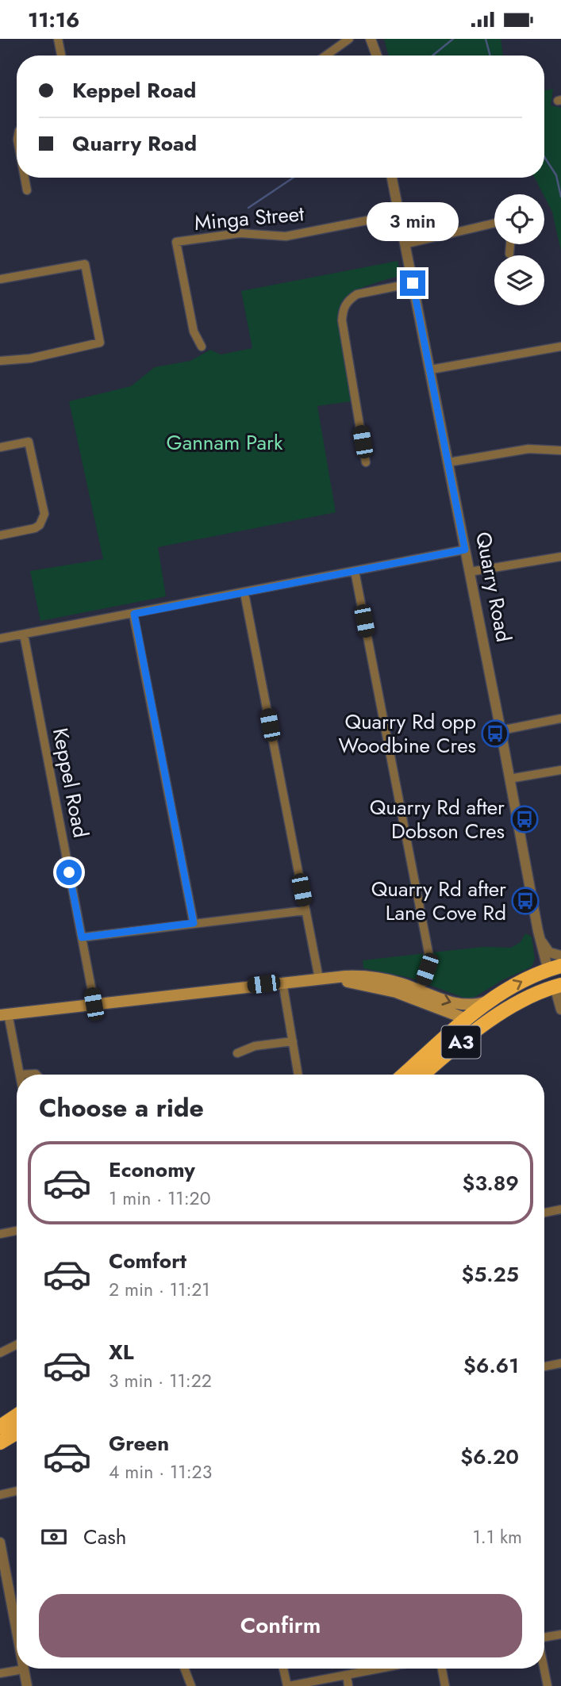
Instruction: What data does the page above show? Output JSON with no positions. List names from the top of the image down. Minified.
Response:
{"streets":{"highway":["Quarry Road","A3"],"street":["Minga Street","Keppel Road"]},"crossings":[["Minga Street","Quarry Road"],["Quarry Road","A3"]],"parks":["Gannam Park"],"places":{"bus stop":["Quarry Rd opp Woodbine Cres","Quarry Rd after Dobson Cres","Quarry Rd after Lane Cove Rd"]},"page":{"status":"11:16","banner":["Keppel Road","Quarry Road"],"bubble":"3 min","heading":"Choose a ride","list":[{"name":"Economy","note":"1 min · 11:20","value":"$3.89"},{"name":"Comfort","note":"2 min · 11:21","value":"$5.25"},{"name":"XL","note":"3 min · 11:22","value":"$6.61"},{"name":"Green","note":"4 min · 11:23","value":"$6.20"}],"pay":["Cash","1.1 km"],"buttons":"Confirm"}}
